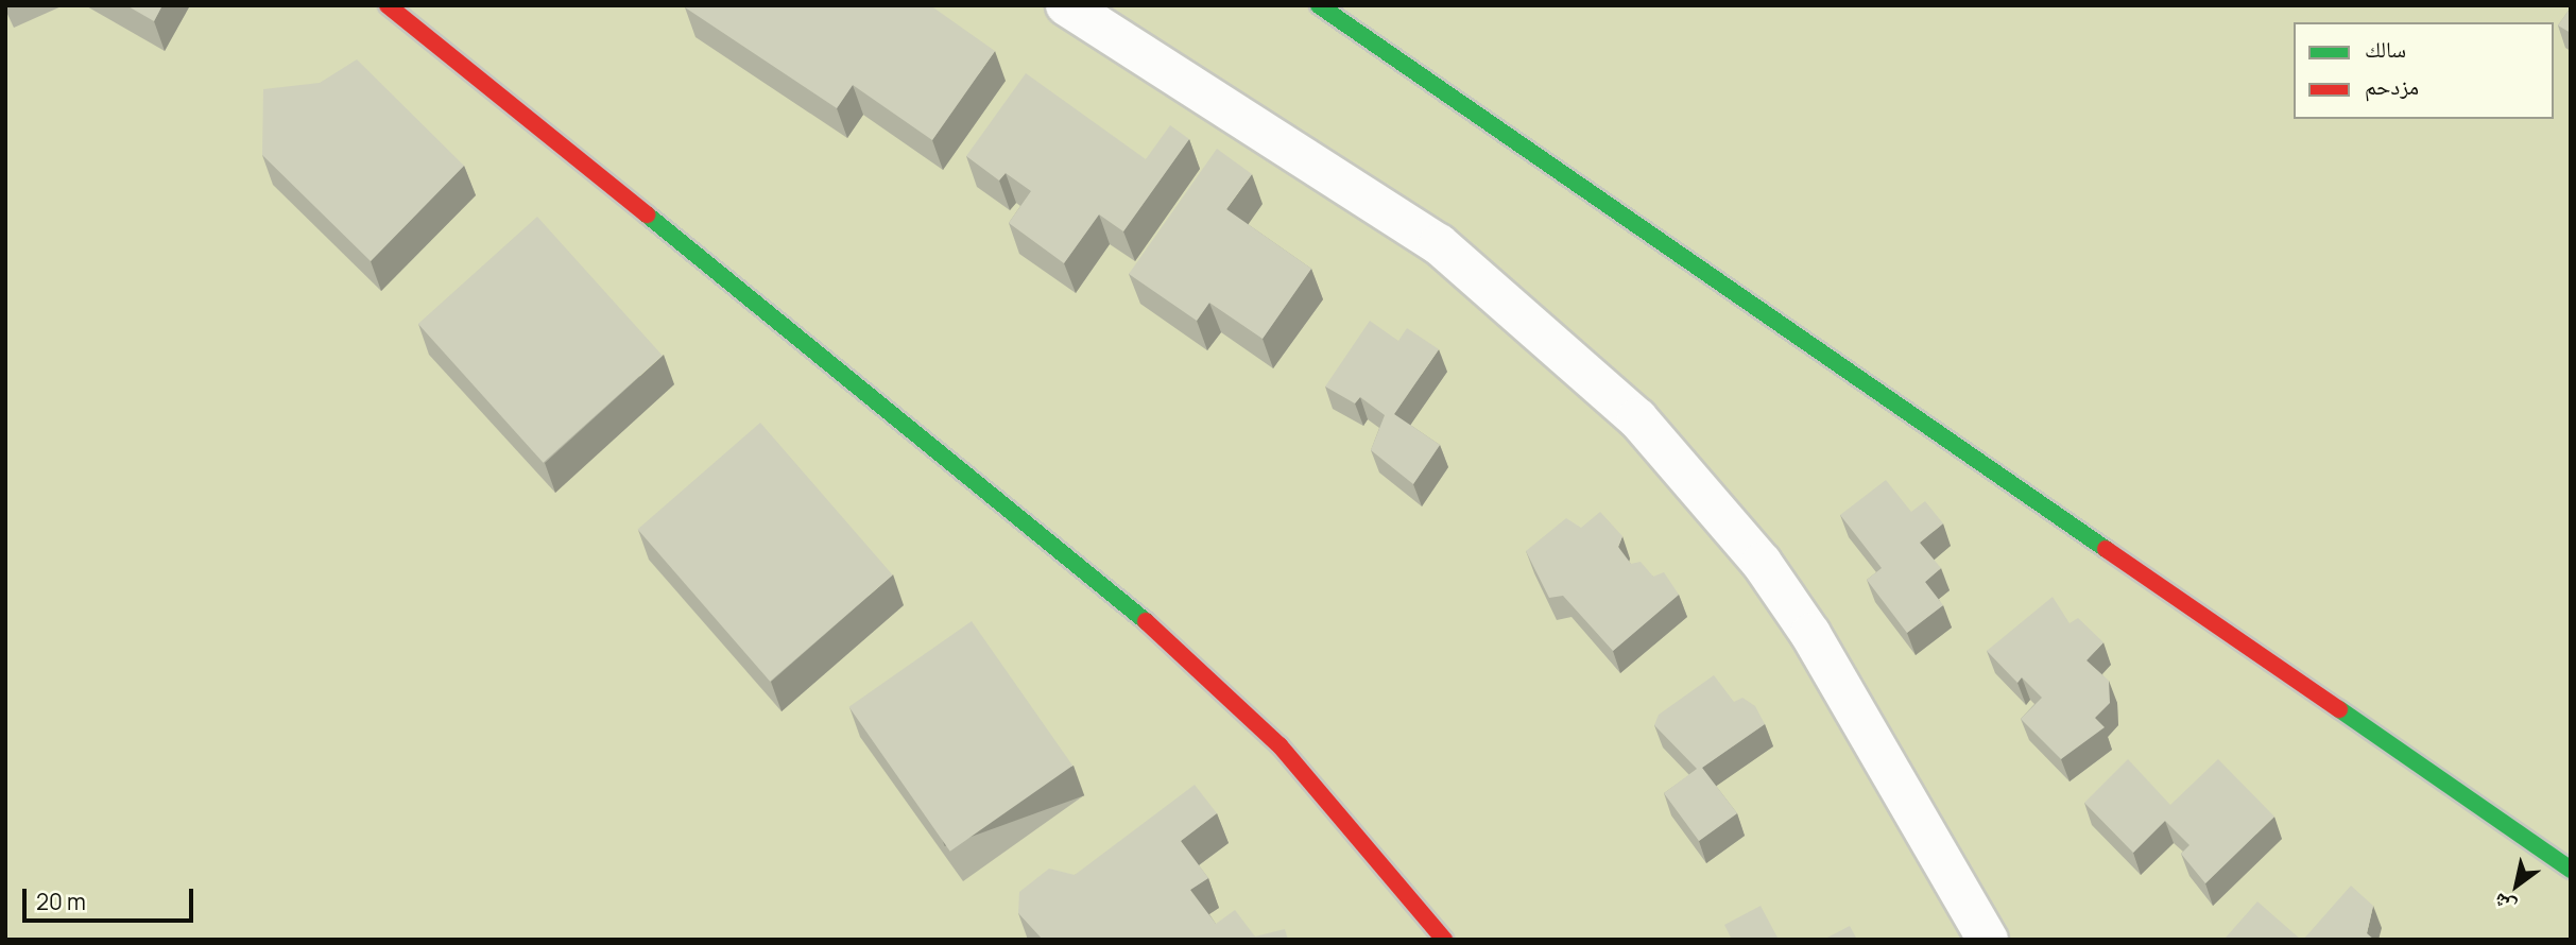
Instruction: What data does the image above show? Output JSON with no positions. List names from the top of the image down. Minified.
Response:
{"legend":["سالك","مزدحم"],"scale_bar":"20 m","north":"bottom left"}
